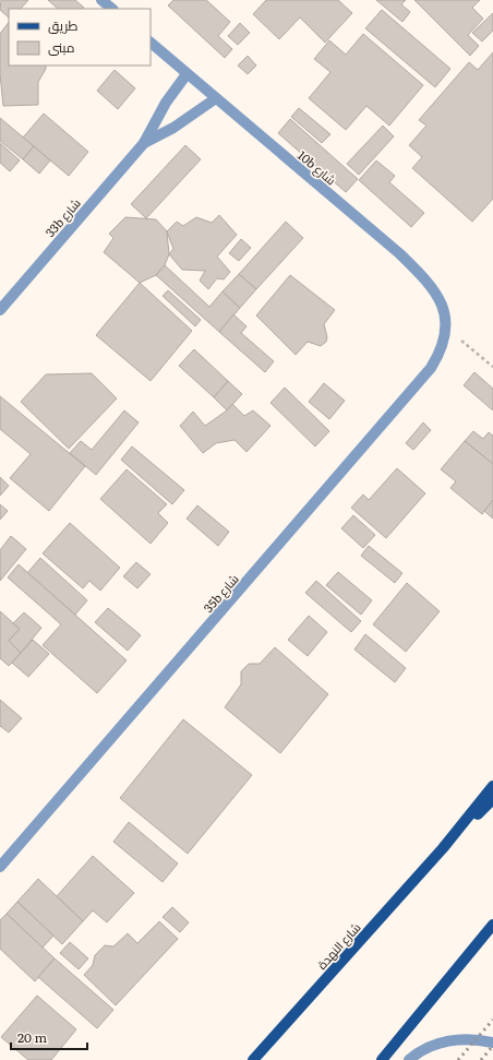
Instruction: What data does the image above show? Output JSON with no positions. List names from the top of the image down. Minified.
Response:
{"streets":{"main road":["شارع النهدة"],"street":["10b شارع","33b شارع","35b شارع"]},"crossings":[["10b شارع","33b شارع"],["10b شارع","35b شارع"]],"legend":["طريق","مبنى"],"scale_bar":"20 m"}
